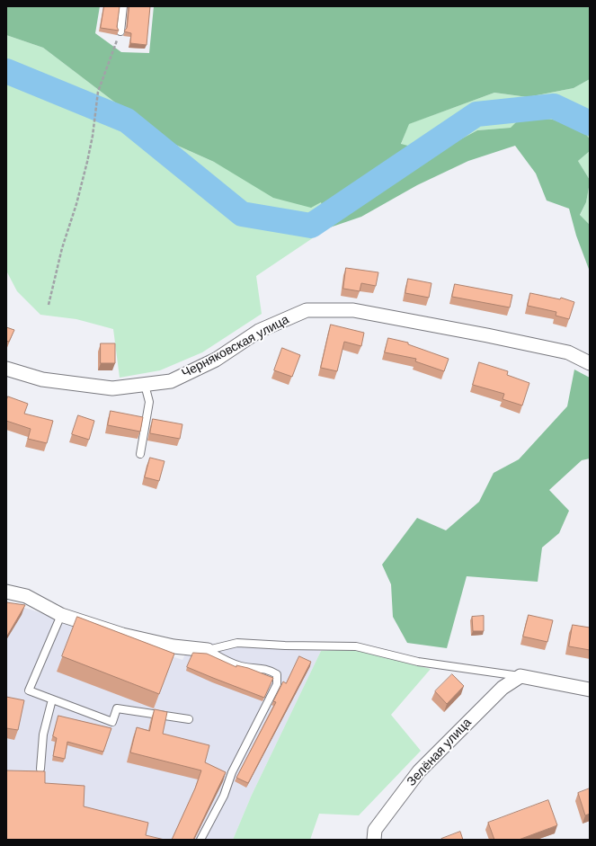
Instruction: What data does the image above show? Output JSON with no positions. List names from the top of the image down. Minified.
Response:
{"streets":{"street":["Черняковская улица","Зелёная улица"]}}
